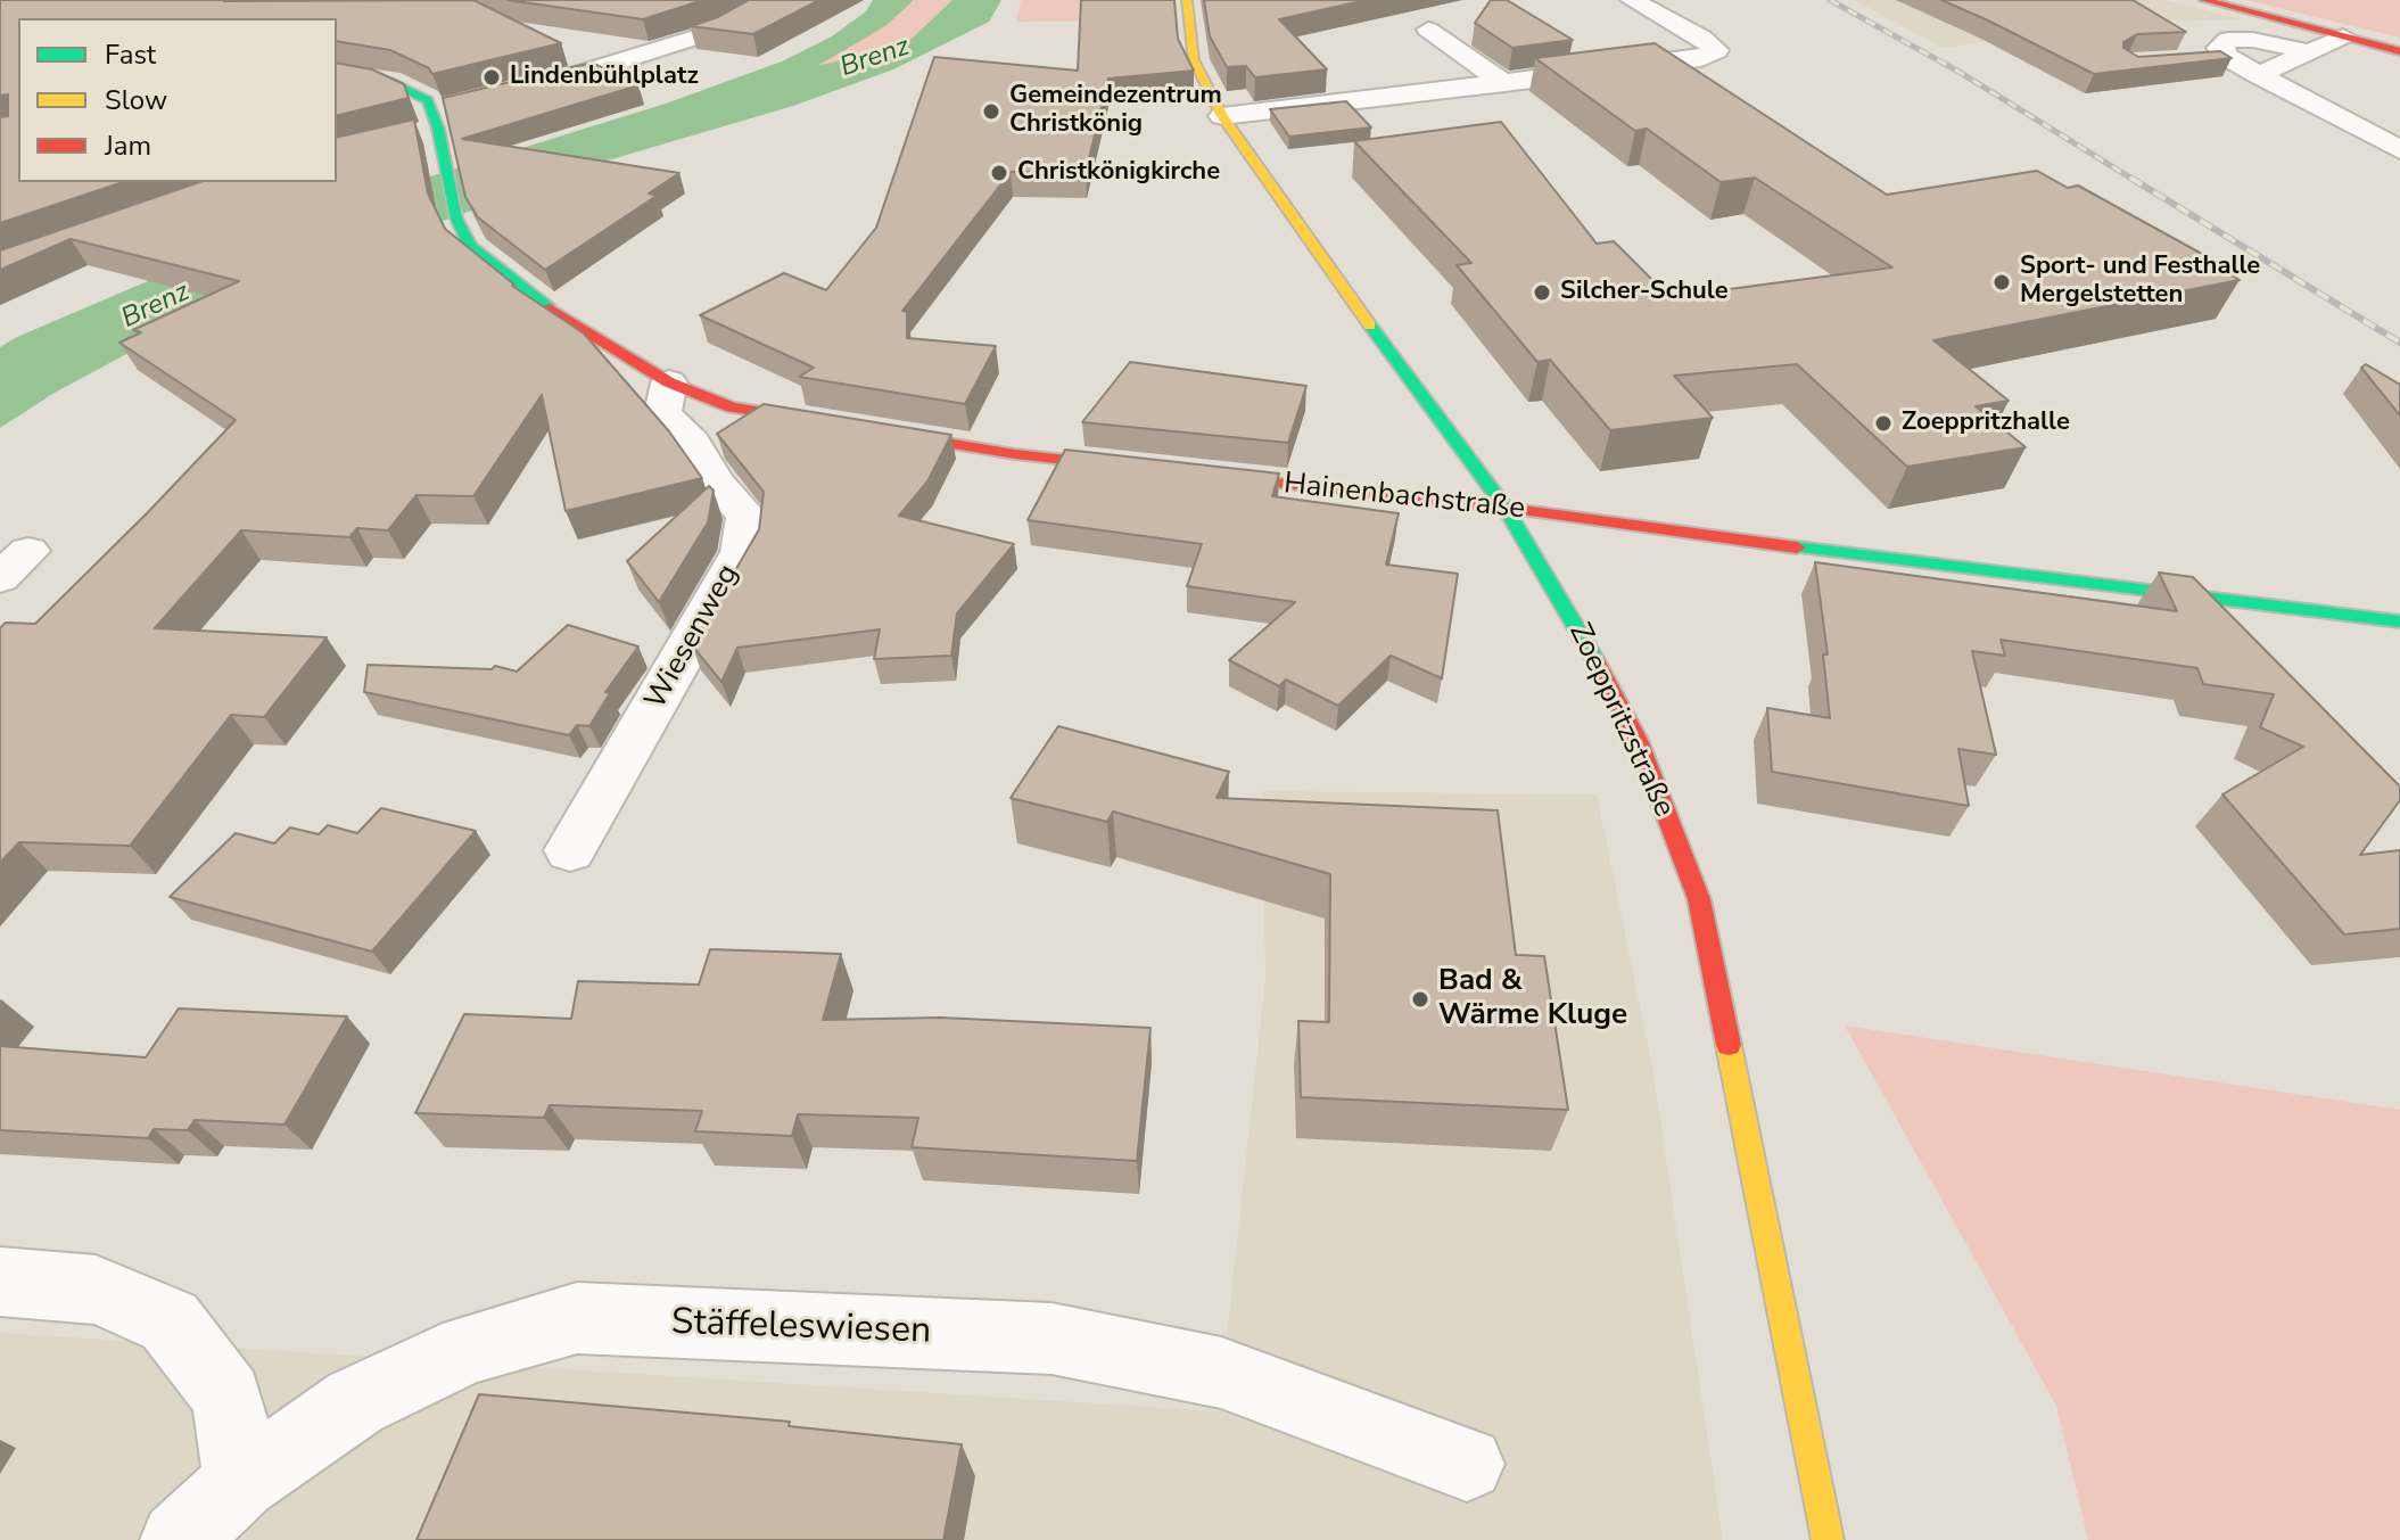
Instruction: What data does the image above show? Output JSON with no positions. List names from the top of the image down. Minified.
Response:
{"streets":{"street":["Hainenbachstraße","Wiesenweg","Zoeppritzstraße","Stäffeleswiesen"]},"crossings":[["Hainenbachstraße","Zoeppritzstraße"]],"water":["Brenz"],"places":["Lindenbühlplatz","Gemeindezentrum Christkönig","Christkönigkirche","Sport- und Festhalle Mergelstetten","Silcher-Schule","Zoeppritzhalle","Bad & Wärme Kluge"],"legend":["Fast","Slow","Jam"]}
